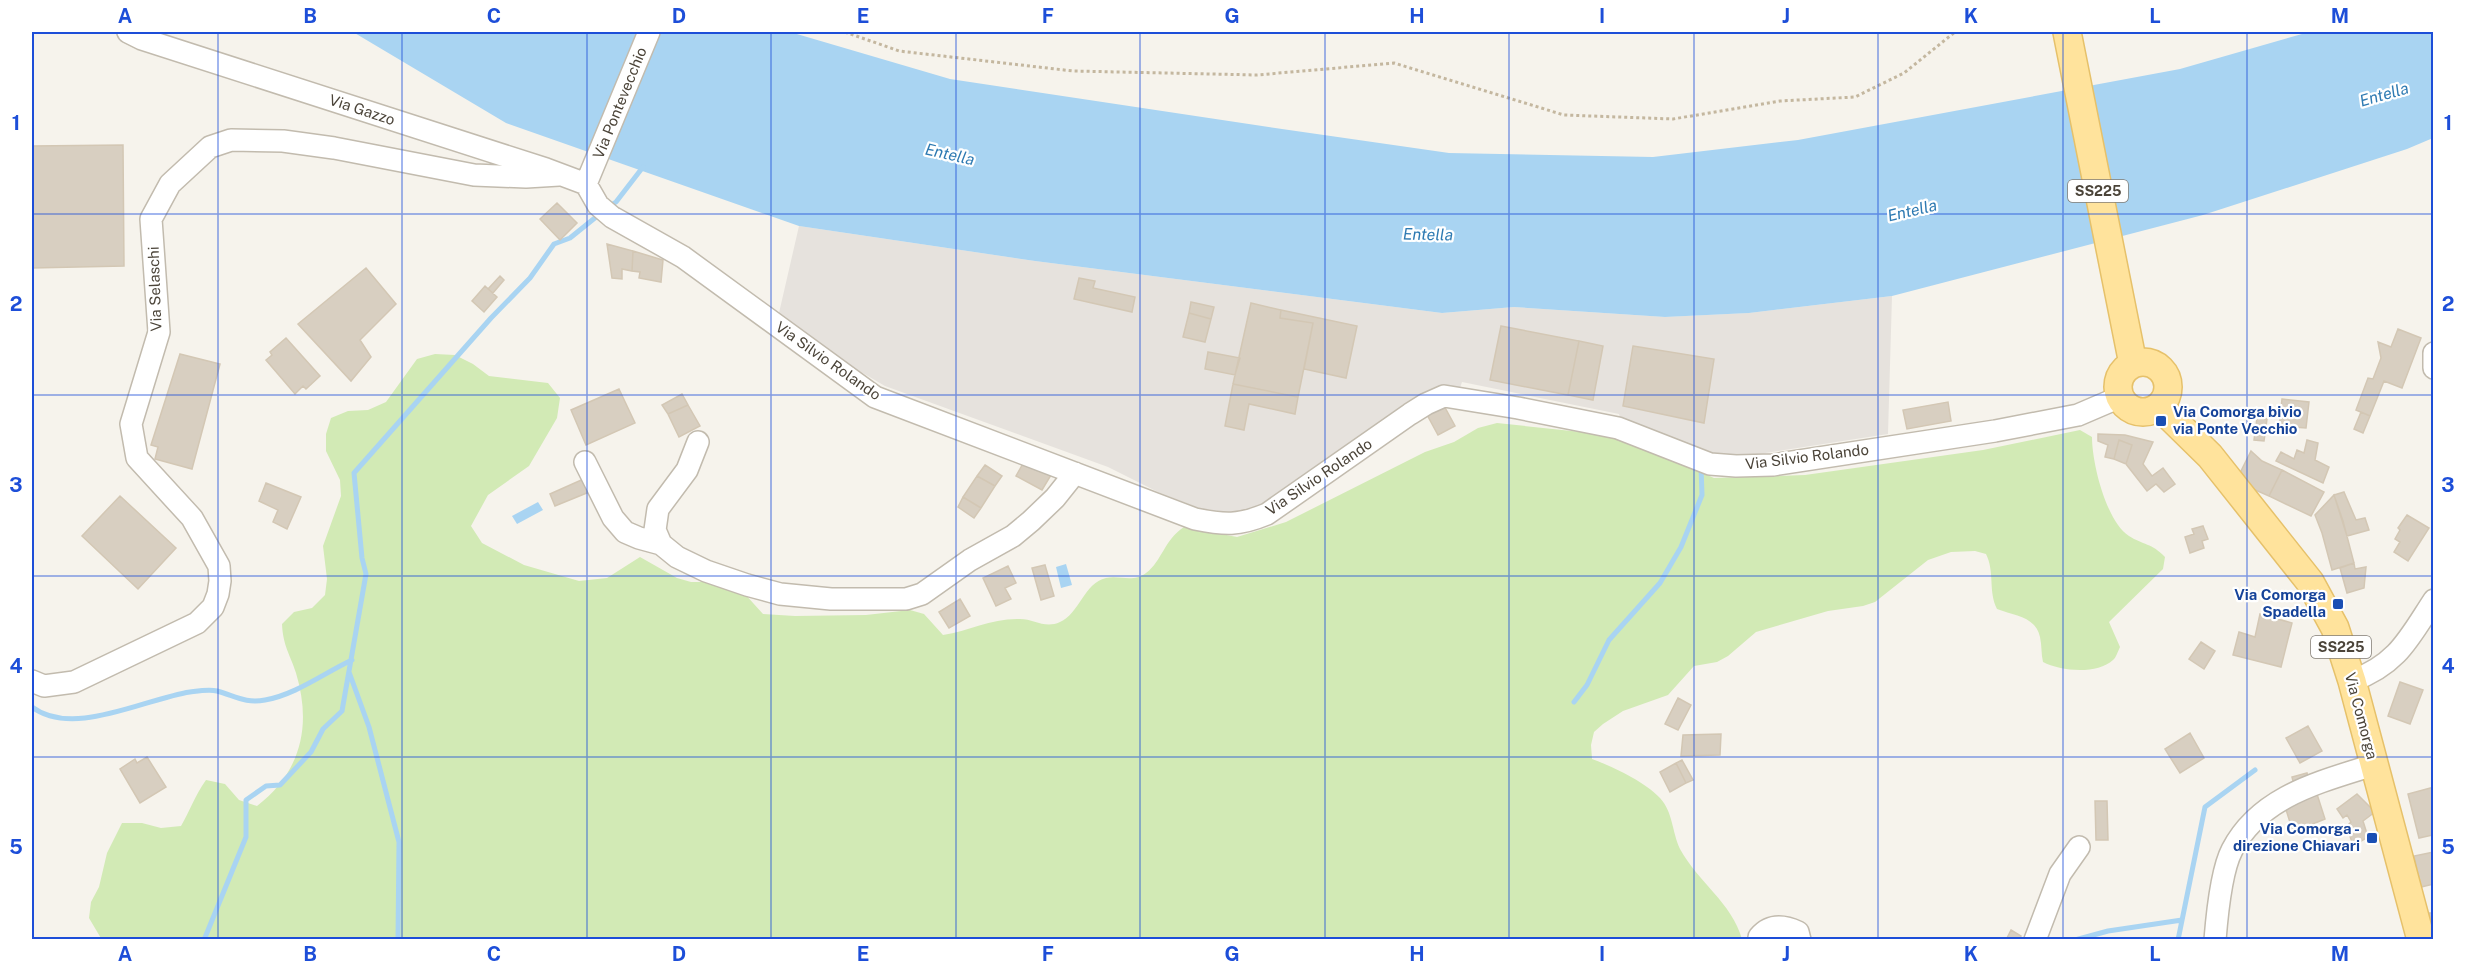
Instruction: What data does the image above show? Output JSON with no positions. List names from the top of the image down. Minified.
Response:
{"streets":{"main road":["SS225","Via Comorga"],"street":["Via Pontevecchio","Via Gazzo","Via Selaschi","Via Silvio Rolando"]},"crossings":[["Via Pontevecchio","Via Gazzo"],["Via Pontevecchio","Via Silvio Rolando"],["Via Gazzo","Via Selaschi"],["Via Gazzo","Via Silvio Rolando"],["SS225","Via Silvio Rolando"],["SS225","Via Comorga"],["Via Silvio Rolando","Via Comorga"]],"water":["Entella"],"places":{"transit":["Via Comorga bivio via Ponte Vecchio","Via Comorga Spadella","Via Comorga - direzione Chiavari"]},"grid":{"columns":["A","B","C","D","E","F","G","H","I","J","K","L","M"],"rows":["1","2","3","4","5"]}}
